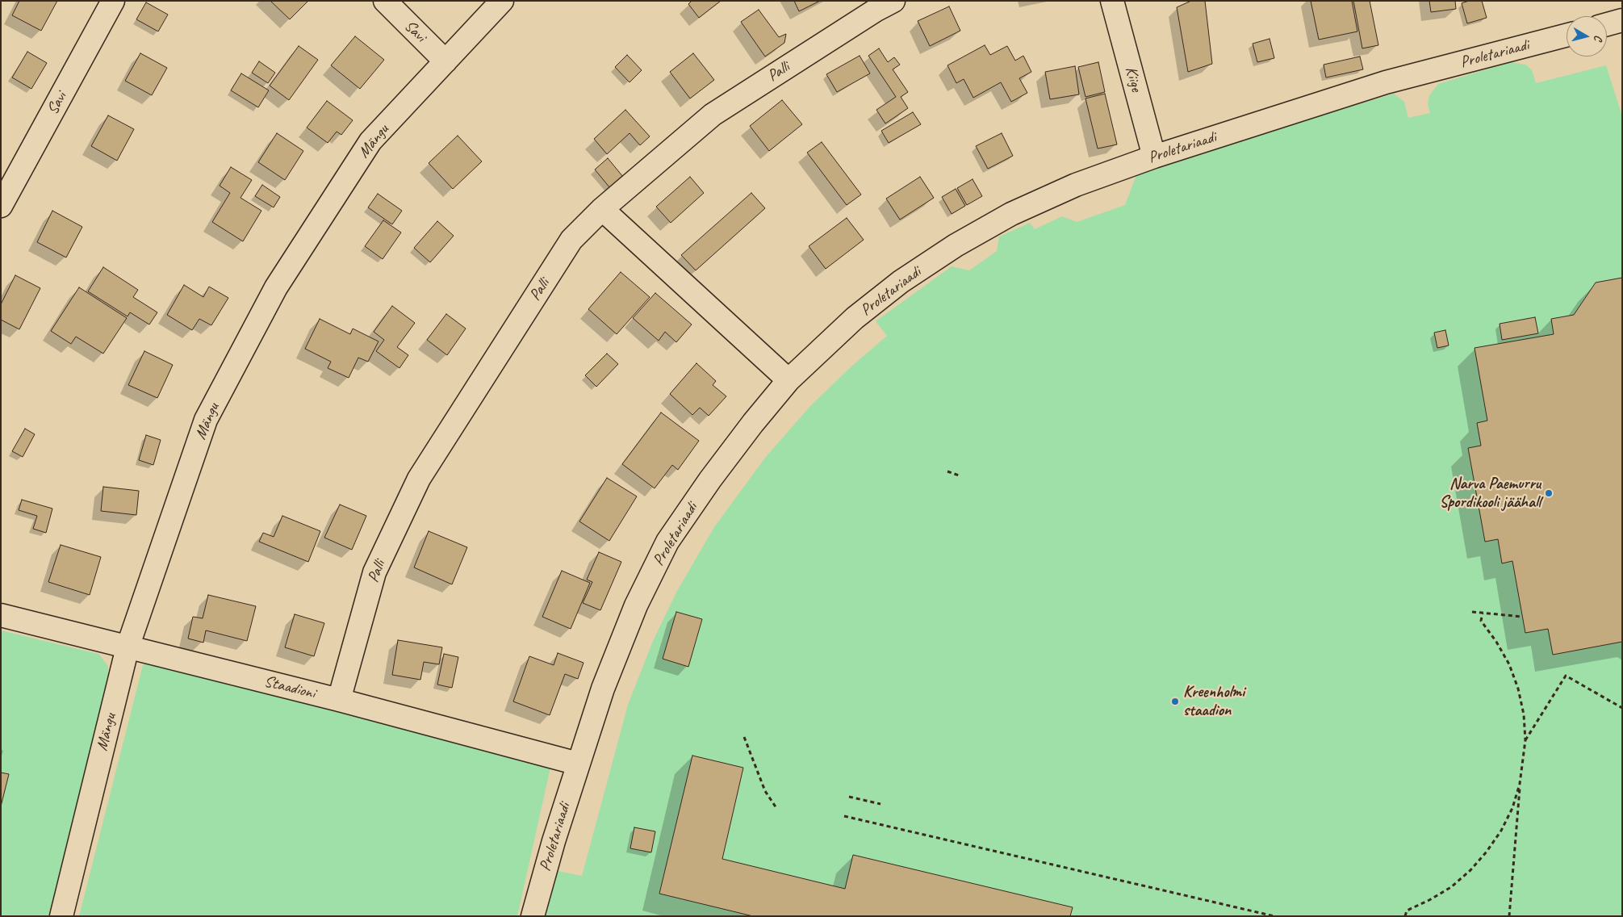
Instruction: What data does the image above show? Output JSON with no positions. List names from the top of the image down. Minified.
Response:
{"streets":{"street":["Savi","Proletariaadi","Palli","Kiige","Mängu","Staadioni"]},"crossings":[["Savi","Mängu"],["Proletariaadi","Kiige"],["Proletariaadi","Staadioni"],["Palli","Staadioni"],["Mängu","Staadioni"]],"places":["Narva Paemurru Spordikooli jäähall","Kreenholmi staadion"],"north":"right"}
